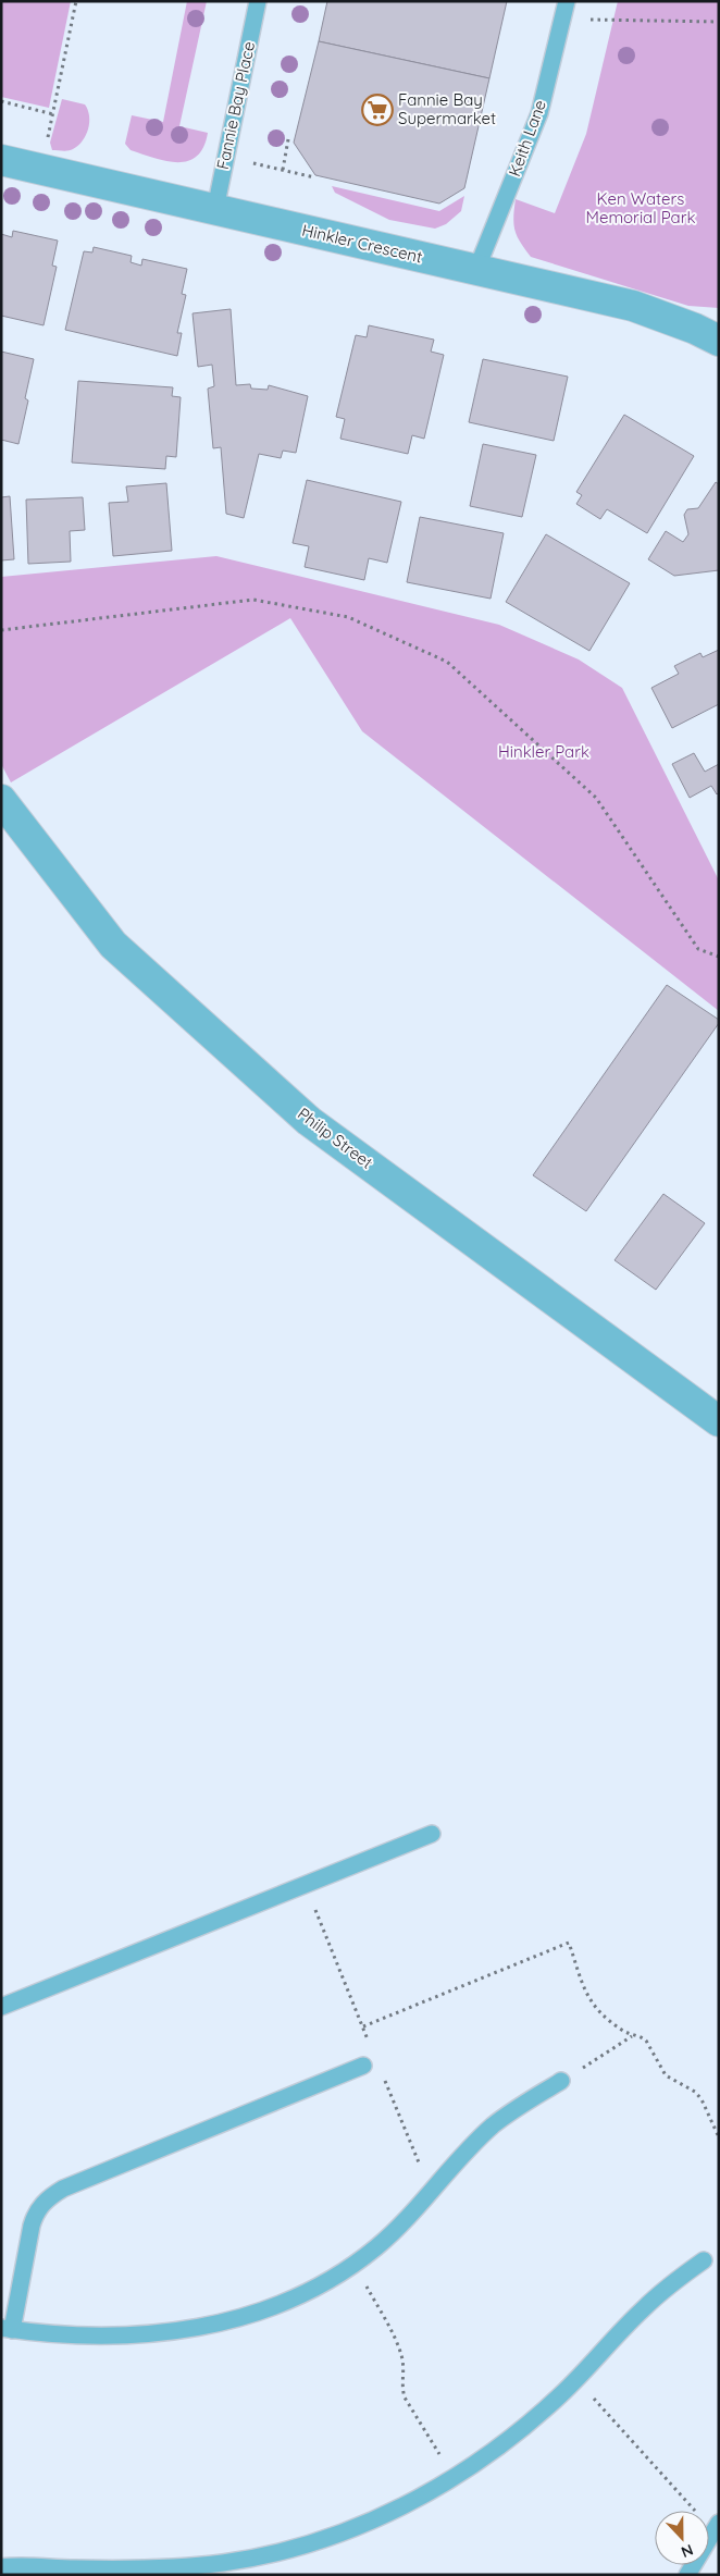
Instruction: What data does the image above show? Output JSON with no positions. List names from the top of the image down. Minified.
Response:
{"streets":{"street":["Hinkler Crescent","Philip Street"],"lane":["Fannie Bay Place","Keith Lane"]},"crossings":[["Fannie Bay Place","Hinkler Crescent"],["Keith Lane","Hinkler Crescent"]],"parks":["Ken Waters Memorial Park","Hinkler Park"],"places":{"supermarket":["Fannie Bay Supermarket"]},"north":"bottom"}
